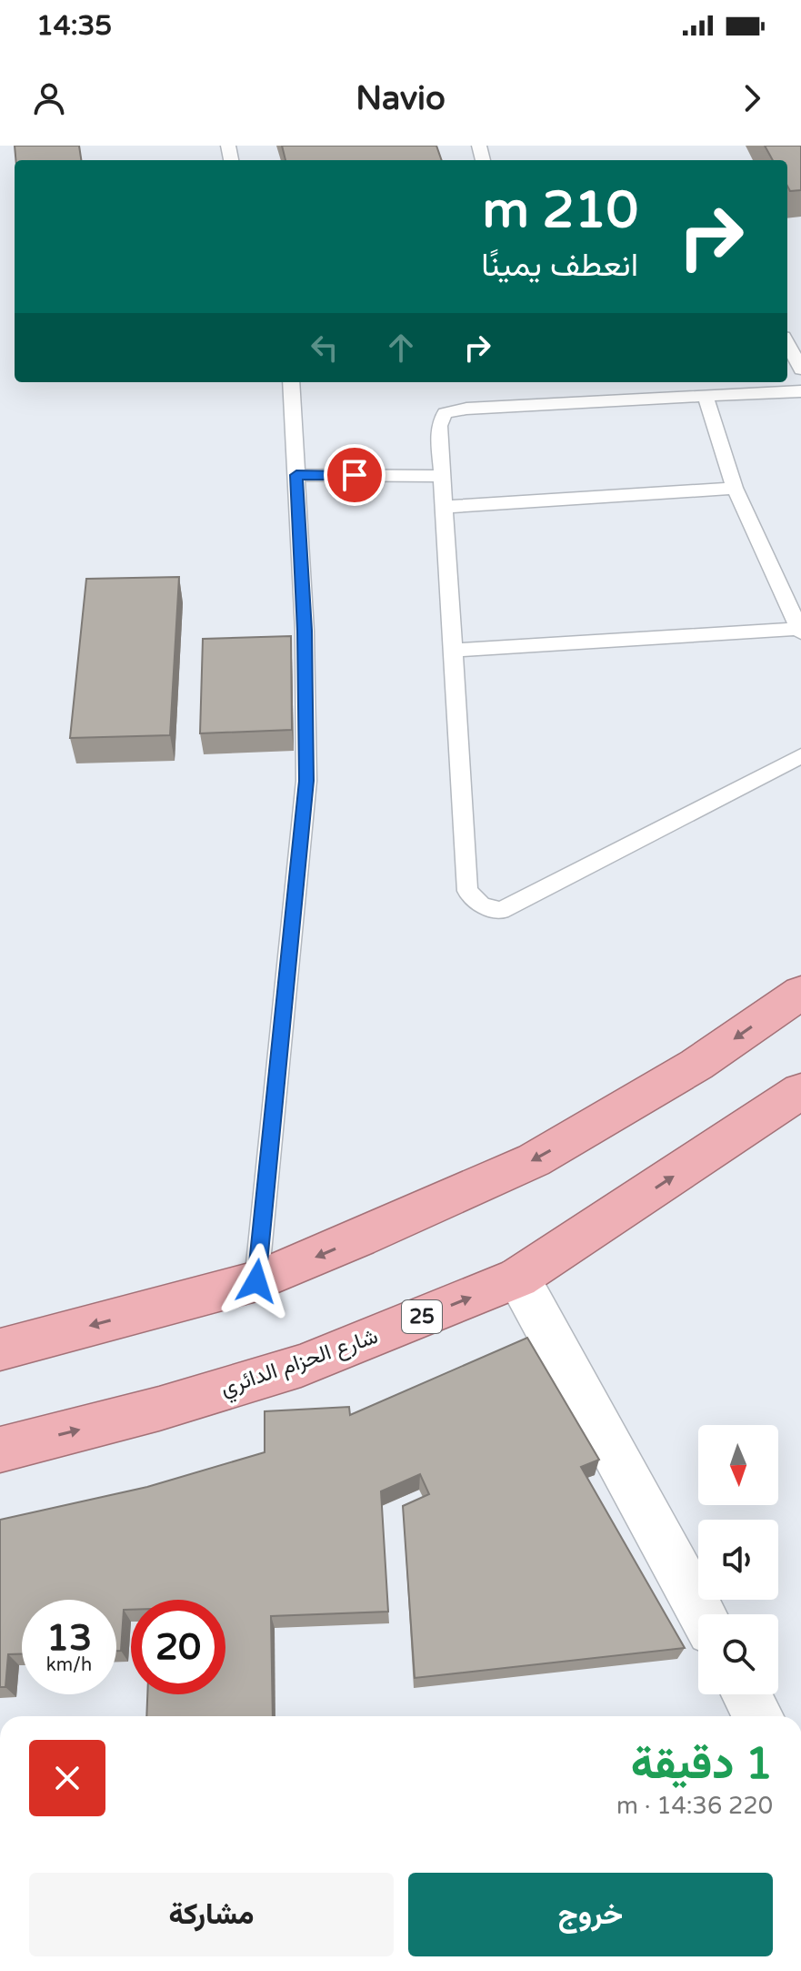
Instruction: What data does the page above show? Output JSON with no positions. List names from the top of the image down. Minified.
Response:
{"streets":{"highway":["25","شارع الحزام الدائري"]},"north":"bottom","page":{"status":"14:35","header":"Navio","turn":["210 m","انعطف يمينًا"],"speed":"13 km/h","limit":"20","heading":["1 دقيقة","220 m · 14:36"],"buttons":["خروج","مشاركة"]}}
